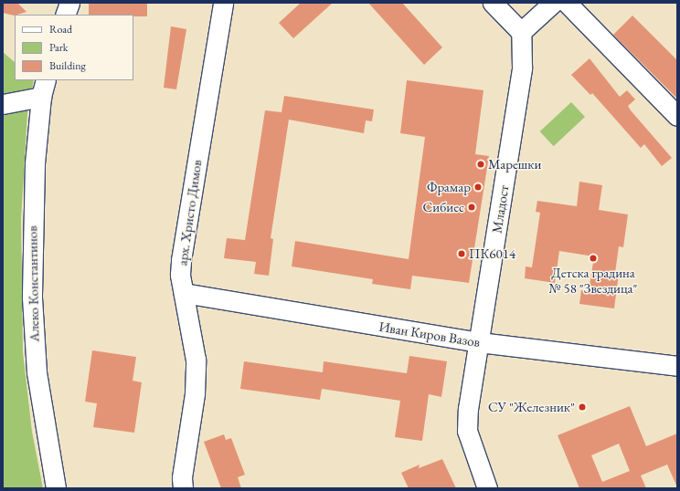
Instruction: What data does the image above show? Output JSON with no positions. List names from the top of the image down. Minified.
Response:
{"streets":{"street":["Младост","арх. Христо Димов","Алеко Константинов","Иван Киров Вазов"]},"crossings":[["Младост","Иван Киров Вазов"],["арх. Христо Димов","Иван Киров Вазов"]],"places":["Марешки","Фрамар","Сибиес","ПК6014","Детска градина № 58 \"Звездица\"","СУ \"Железник\""],"legend":["Road","Park","Building"]}
